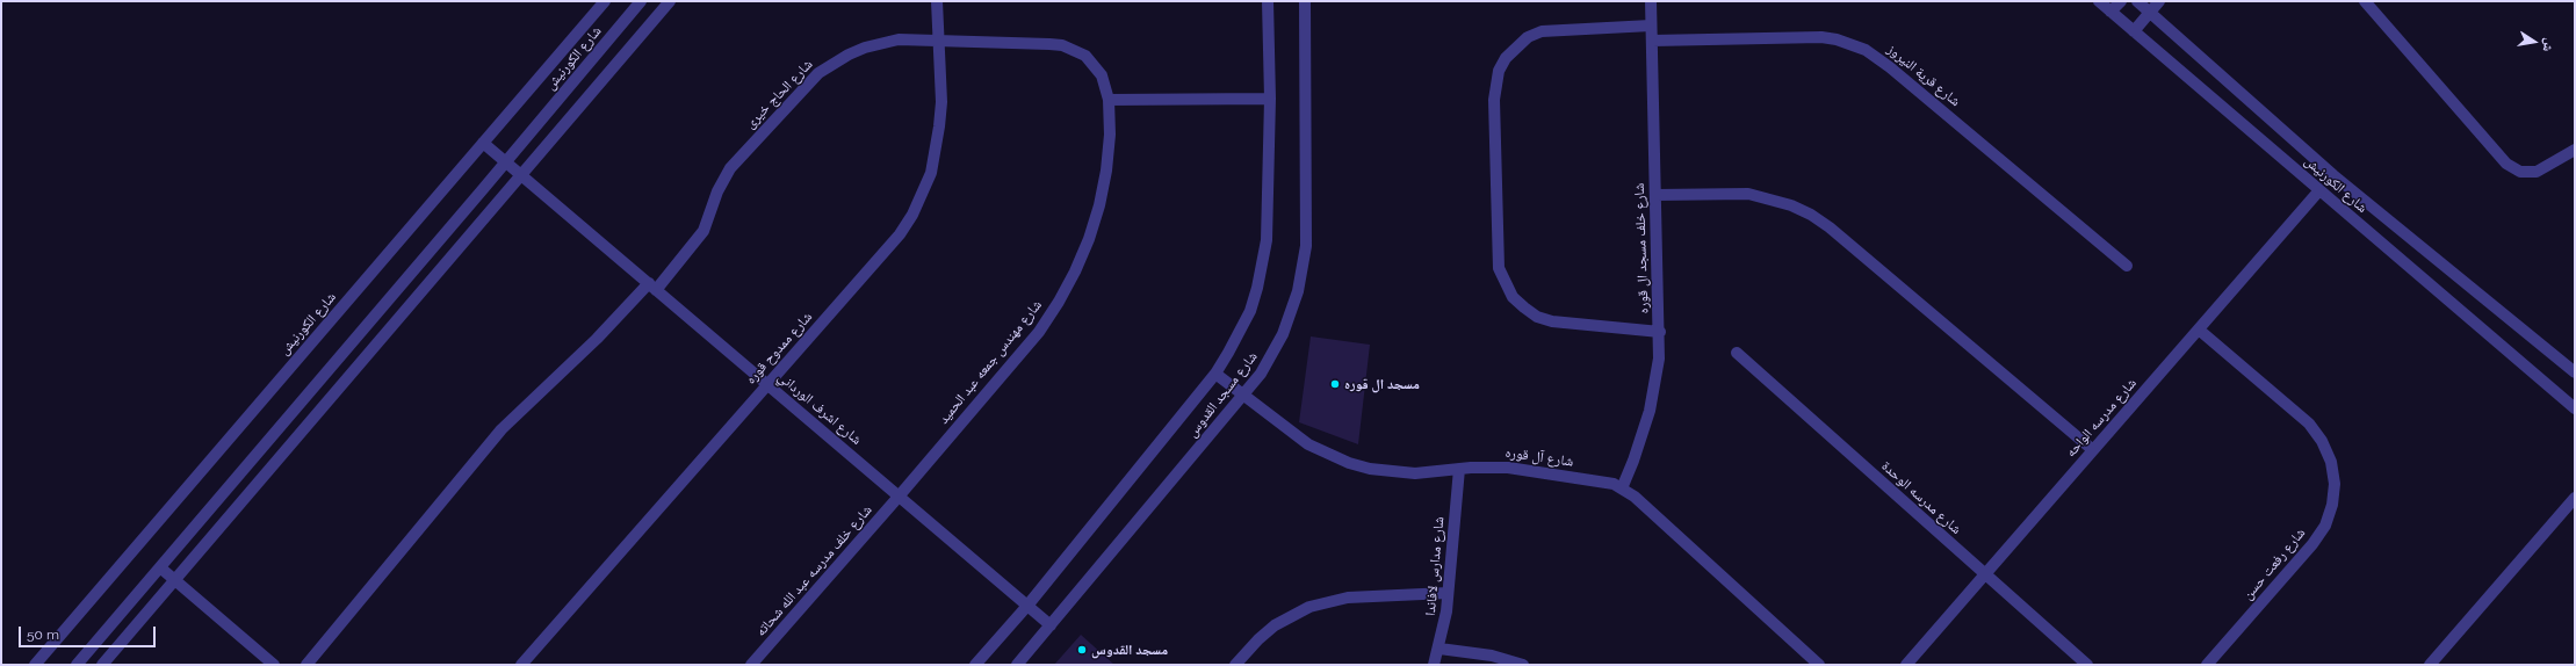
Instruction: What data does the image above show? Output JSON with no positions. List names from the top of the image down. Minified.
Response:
{"streets":{"street":["شارع الكورنيش","شارع قرية النيروز","شارع الحاج خيرى","شارع خلف مسجد ال قوره","شارع ممدوح قوره","شارع مهندس جمعه عبد الحميد","شارع مسجد القدوس","شارع اشرف الورداني","شارع مدرسه الواحه","شارع آل قوره","شارع مدرسه الوحدة","شارع رفعت حسن","شارع مدارس لافاندا","شارع خلف مدرسه عبد الله شحاته"]},"crossings":[["شارع الكورنيش","شارع اشرف الورداني"],["شارع الكورنيش","شارع مدرسه الواحه"],["شارع قرية النيروز","شارع خلف مسجد ال قوره"],["شارع الحاج خيرى","شارع ممدوح قوره"],["شارع الحاج خيرى","شارع مهندس جمعه عبد الحميد"],["شارع الحاج خيرى","شارع اشرف الورداني"],["شارع خلف مسجد ال قوره","شارع آل قوره"],["شارع ممدوح قوره","شارع اشرف الورداني"],["شارع مهندس جمعه عبد الحميد","شارع اشرف الورداني"],["شارع مهندس جمعه عبد الحميد","شارع خلف مدرسه عبد الله شحاته"],["شارع مسجد القدوس","شارع اشرف الورداني"],["شارع مسجد القدوس","شارع آل قوره"],["شارع اشرف الورداني","شارع خلف مدرسه عبد الله شحاته"],["شارع مدرسه الواحه","شارع مدرسه الوحدة"],["شارع مدرسه الواحه","شارع رفعت حسن"],["شارع آل قوره","شارع مدارس لافاندا"]],"places":["مسجد ال قوره","مسجد القدوس"],"scale_bar":"50 m","north":"right"}
